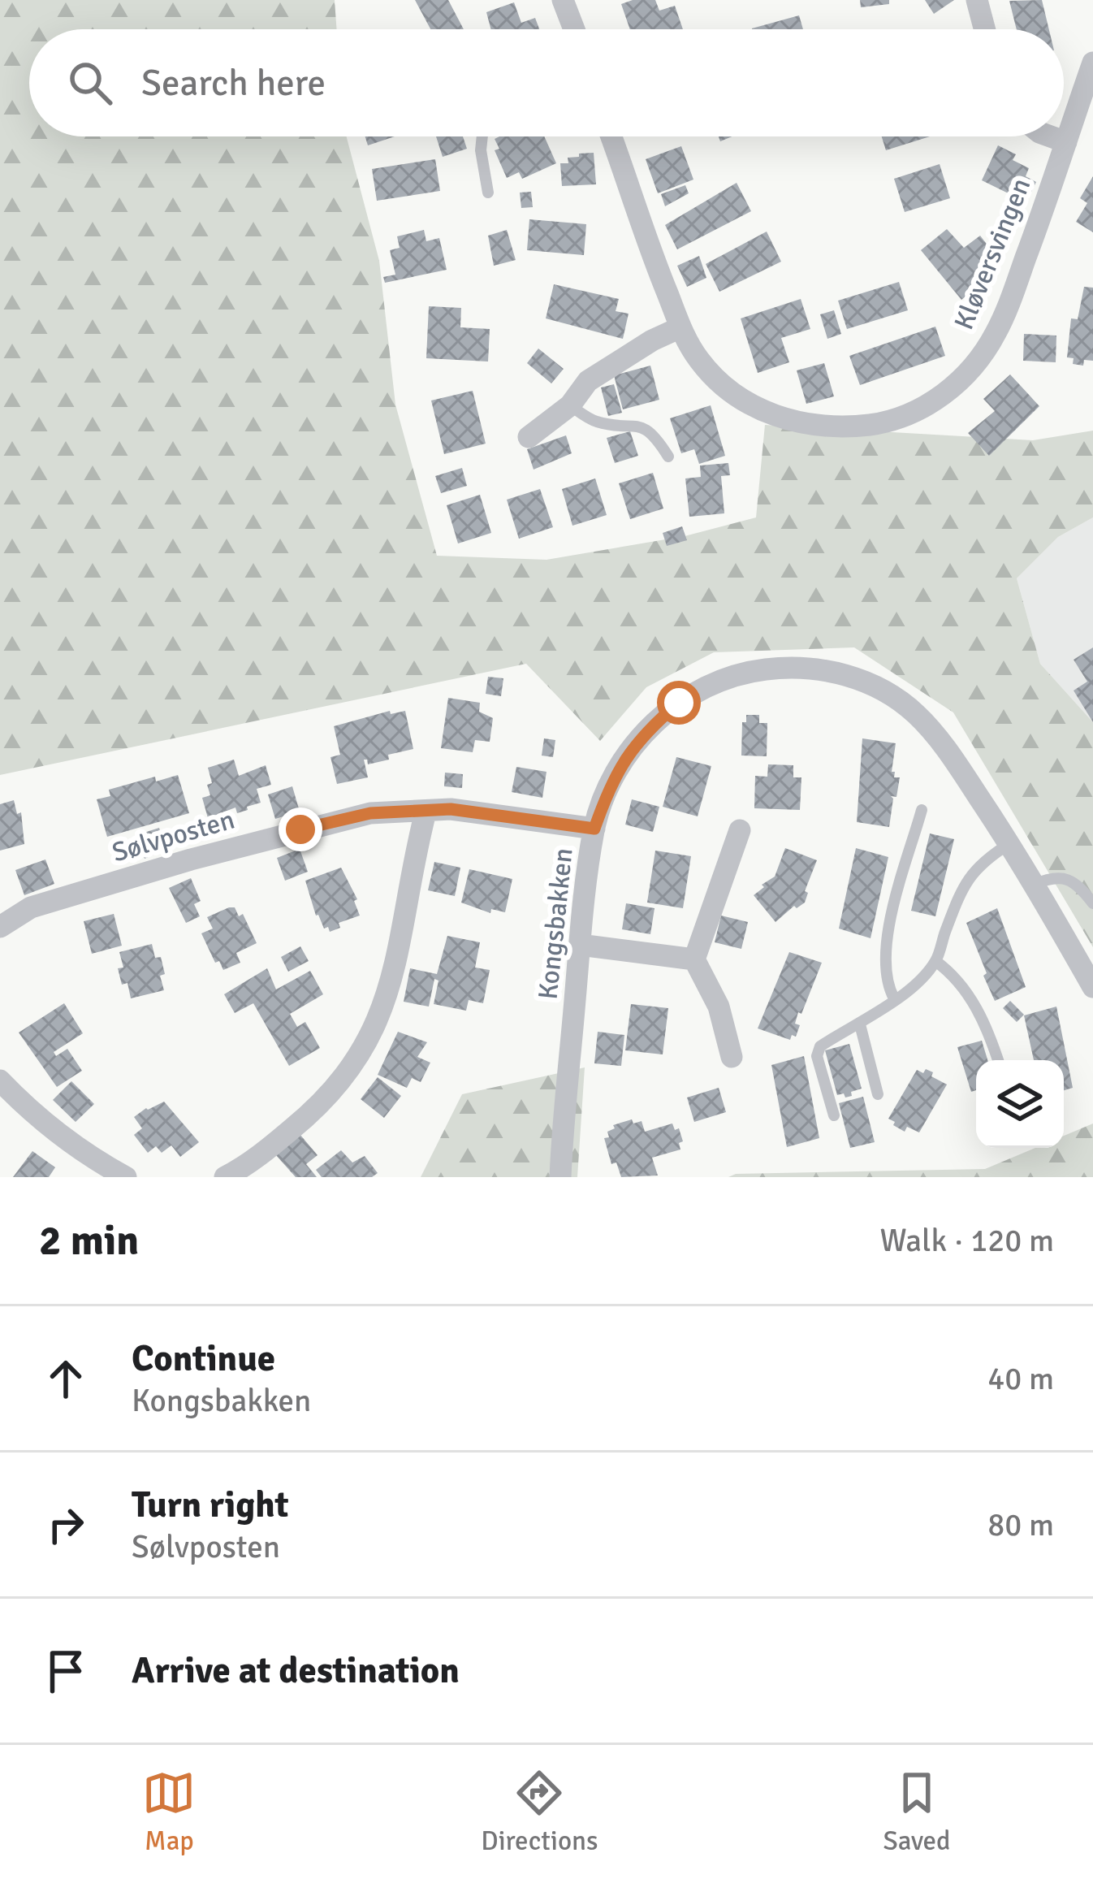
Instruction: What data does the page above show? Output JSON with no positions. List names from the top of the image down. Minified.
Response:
{"streets":{"street":["Kløversvingen","Sølvposten","Kongsbakken"]},"crossings":[["Sølvposten","Kongsbakken"]],"page":{"search":"Search here","heading":["2 min","Walk · 120 m"],"list":[["Continue","Kongsbakken","40 m"],["Turn right","Sølvposten","80 m"],"Arrive at destination"],"nav":["Map","Directions","Saved"]}}
